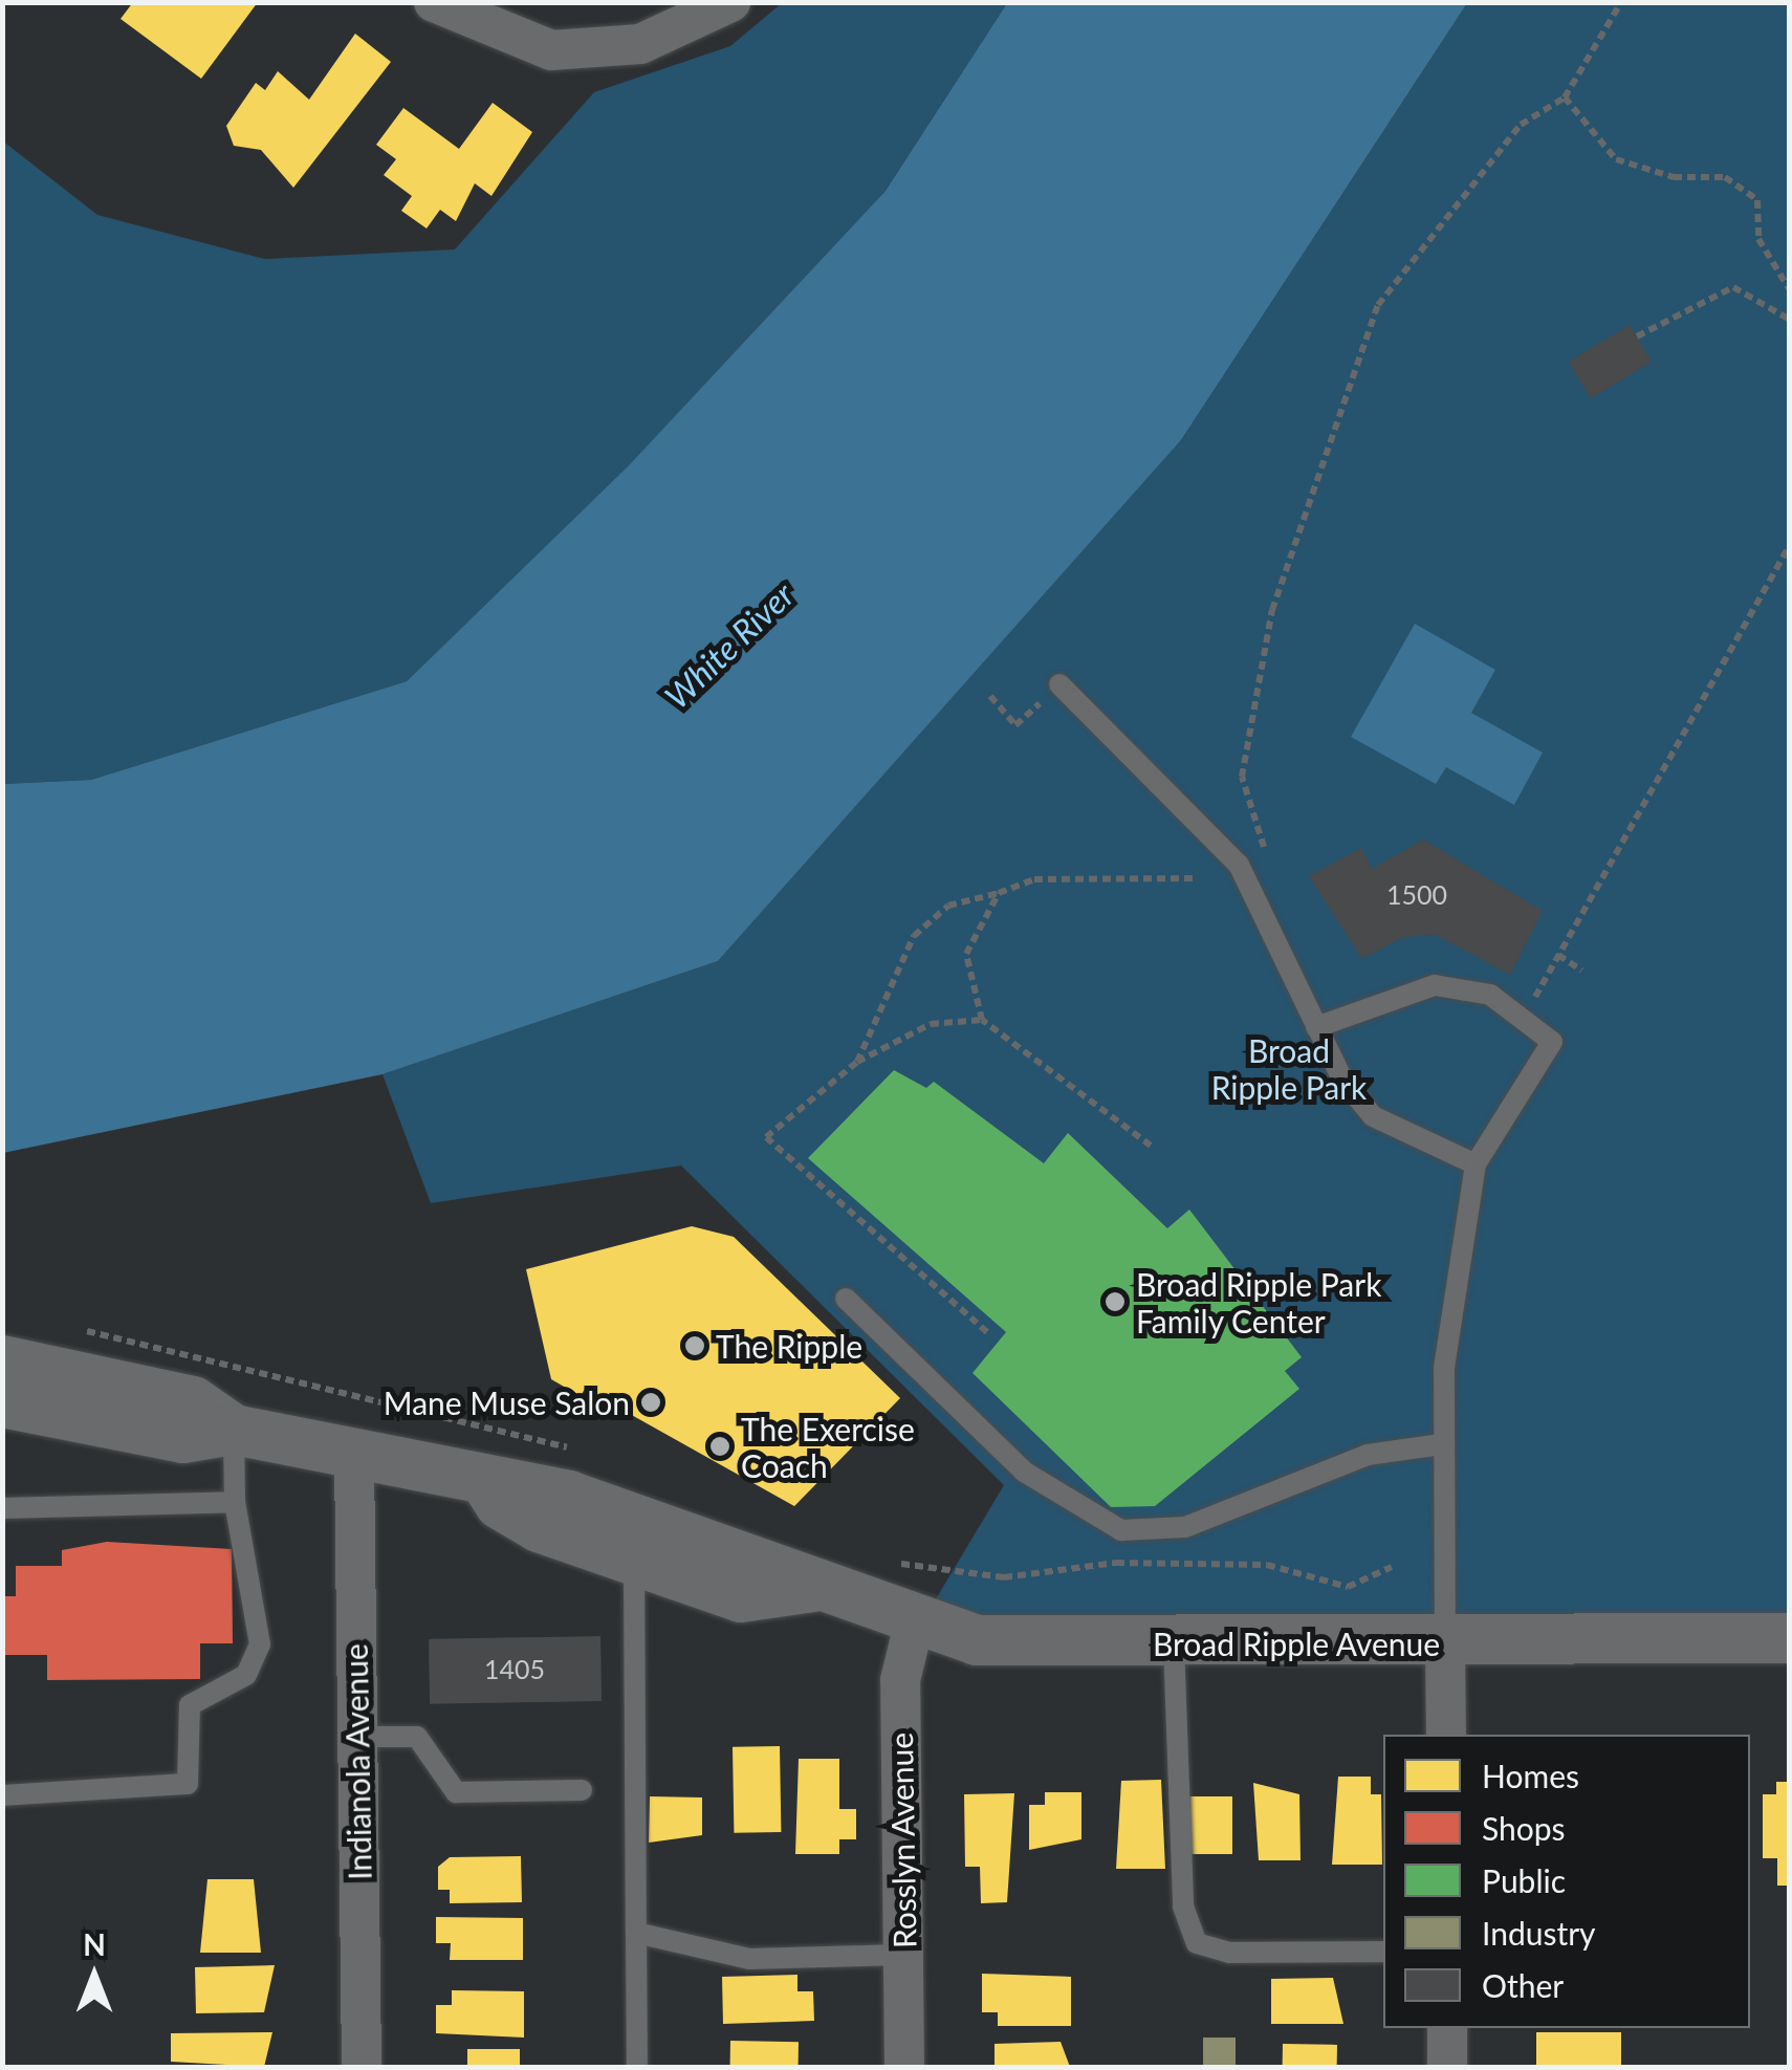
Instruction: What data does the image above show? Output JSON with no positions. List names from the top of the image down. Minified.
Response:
{"streets":{"street":["Broad Ripple Avenue","Indianola Avenue","Rosslyn Avenue"]},"crossings":[["Broad Ripple Avenue","Indianola Avenue"],["Broad Ripple Avenue","Rosslyn Avenue"]],"water":["White River"],"parks":["Broad Ripple Park"],"places":["Broad Ripple Park Family Center","The Ripple","Mane Muse Salon","The Exercise Coach"],"house_numbers":["1500","1405"],"legend":["Homes","Shops","Public","Industry","Other"],"north":"top"}
